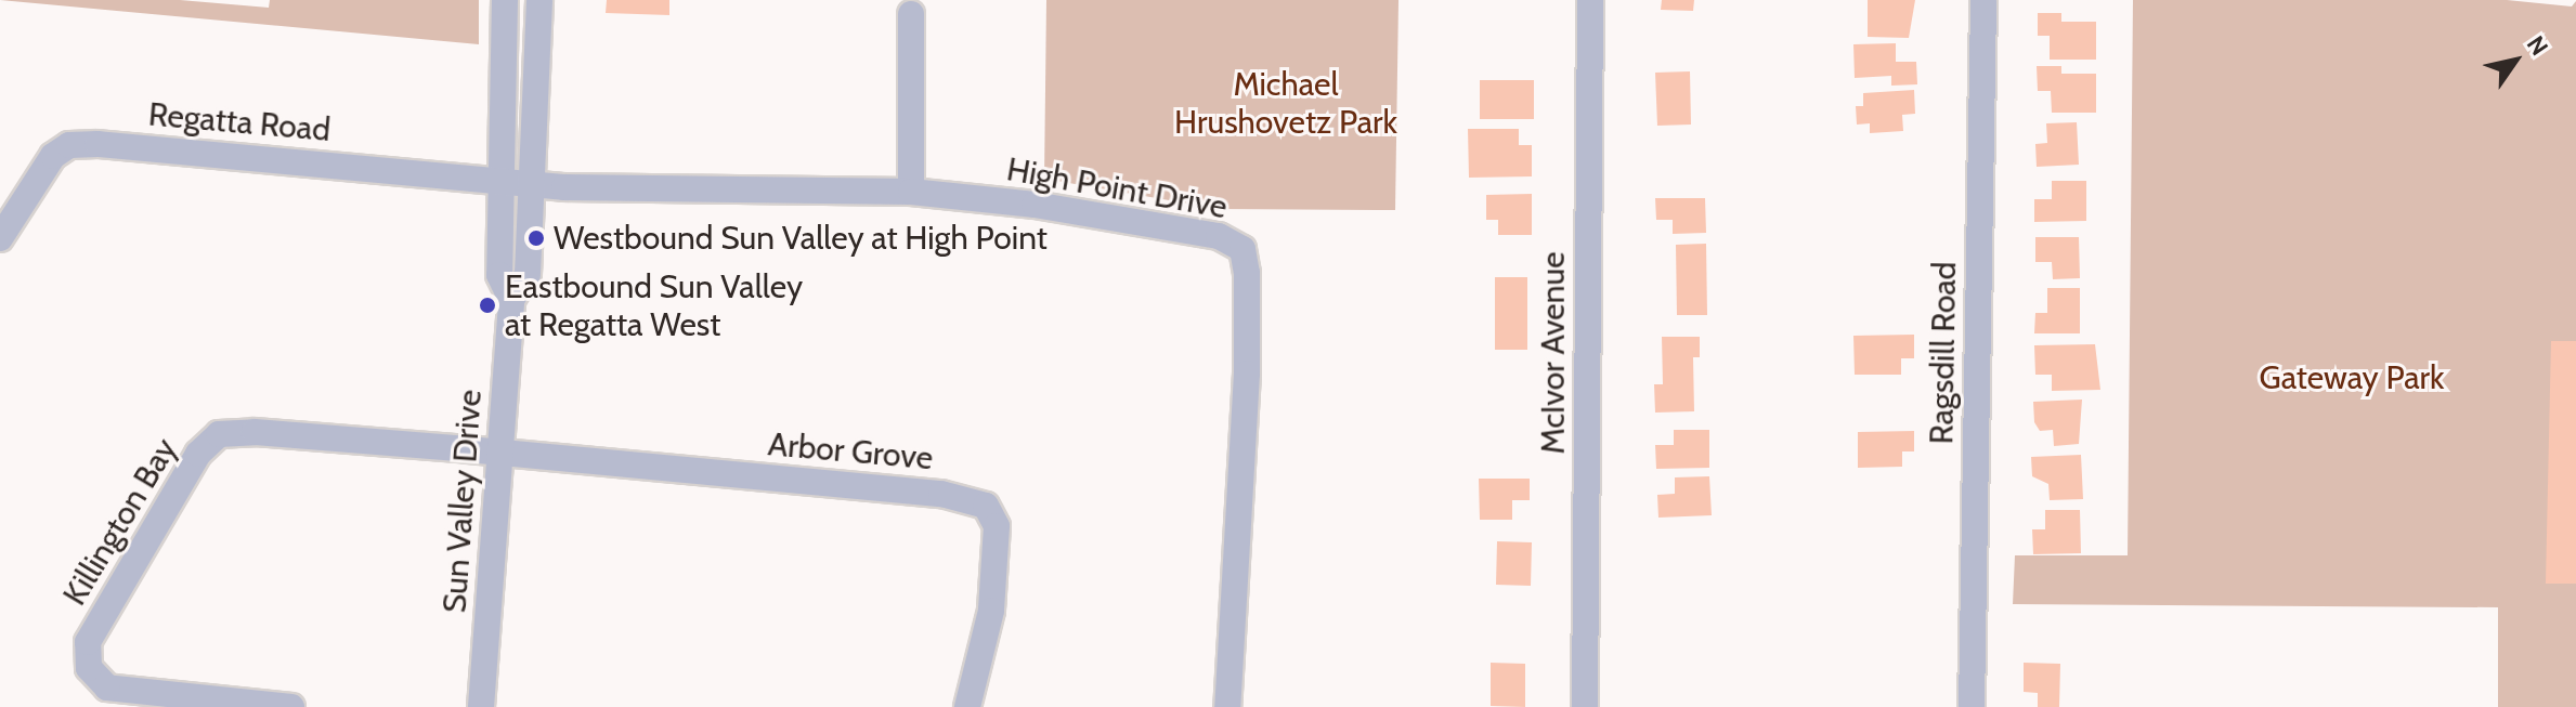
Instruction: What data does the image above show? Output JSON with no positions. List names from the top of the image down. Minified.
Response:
{"streets":{"street":["Regatta Road","High Point Drive","McIvor Avenue","Ragsdill Road","Arbor Grove","Sun Valley Drive","Killington Bay"]},"crossings":[["Regatta Road","High Point Drive"],["Regatta Road","Sun Valley Drive"],["High Point Drive","Sun Valley Drive"],["Arbor Grove","Sun Valley Drive"],["Arbor Grove","Killington Bay"],["Sun Valley Drive","Killington Bay"]],"parks":["Michael Hrushovetz Park","Gateway Park"],"places":["Westbound Sun Valley at High Point","Eastbound Sun Valley at Regatta West"],"north":"top right"}
